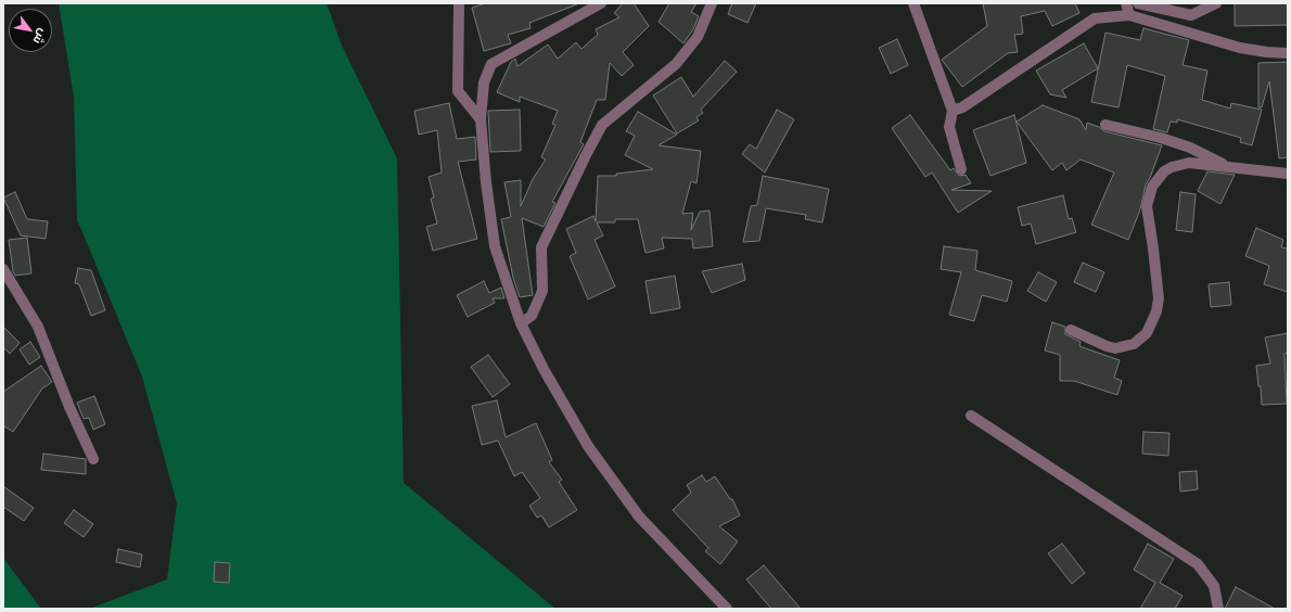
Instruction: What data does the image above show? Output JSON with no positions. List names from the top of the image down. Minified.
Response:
{"north":"bottom right"}
